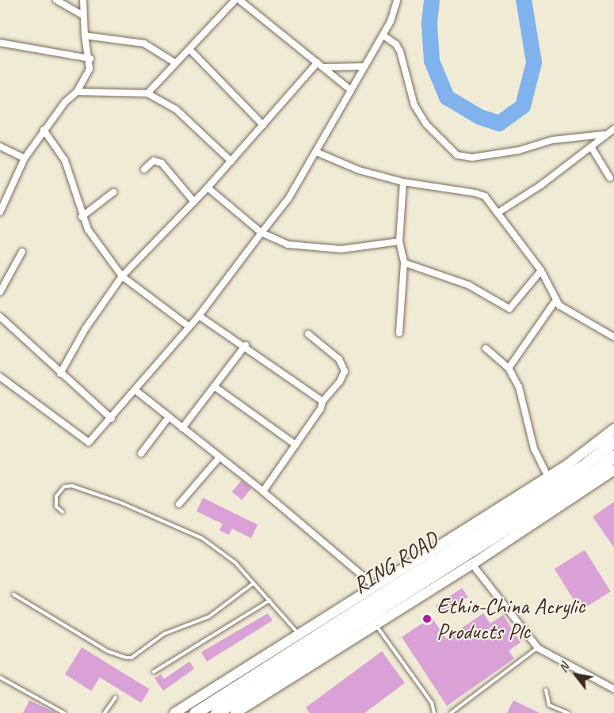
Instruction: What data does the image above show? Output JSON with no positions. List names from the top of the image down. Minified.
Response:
{"streets":{"highway":["RING ROAD"]},"places":["Ethio-China Acrylic Products Plc"],"north":"top left"}
